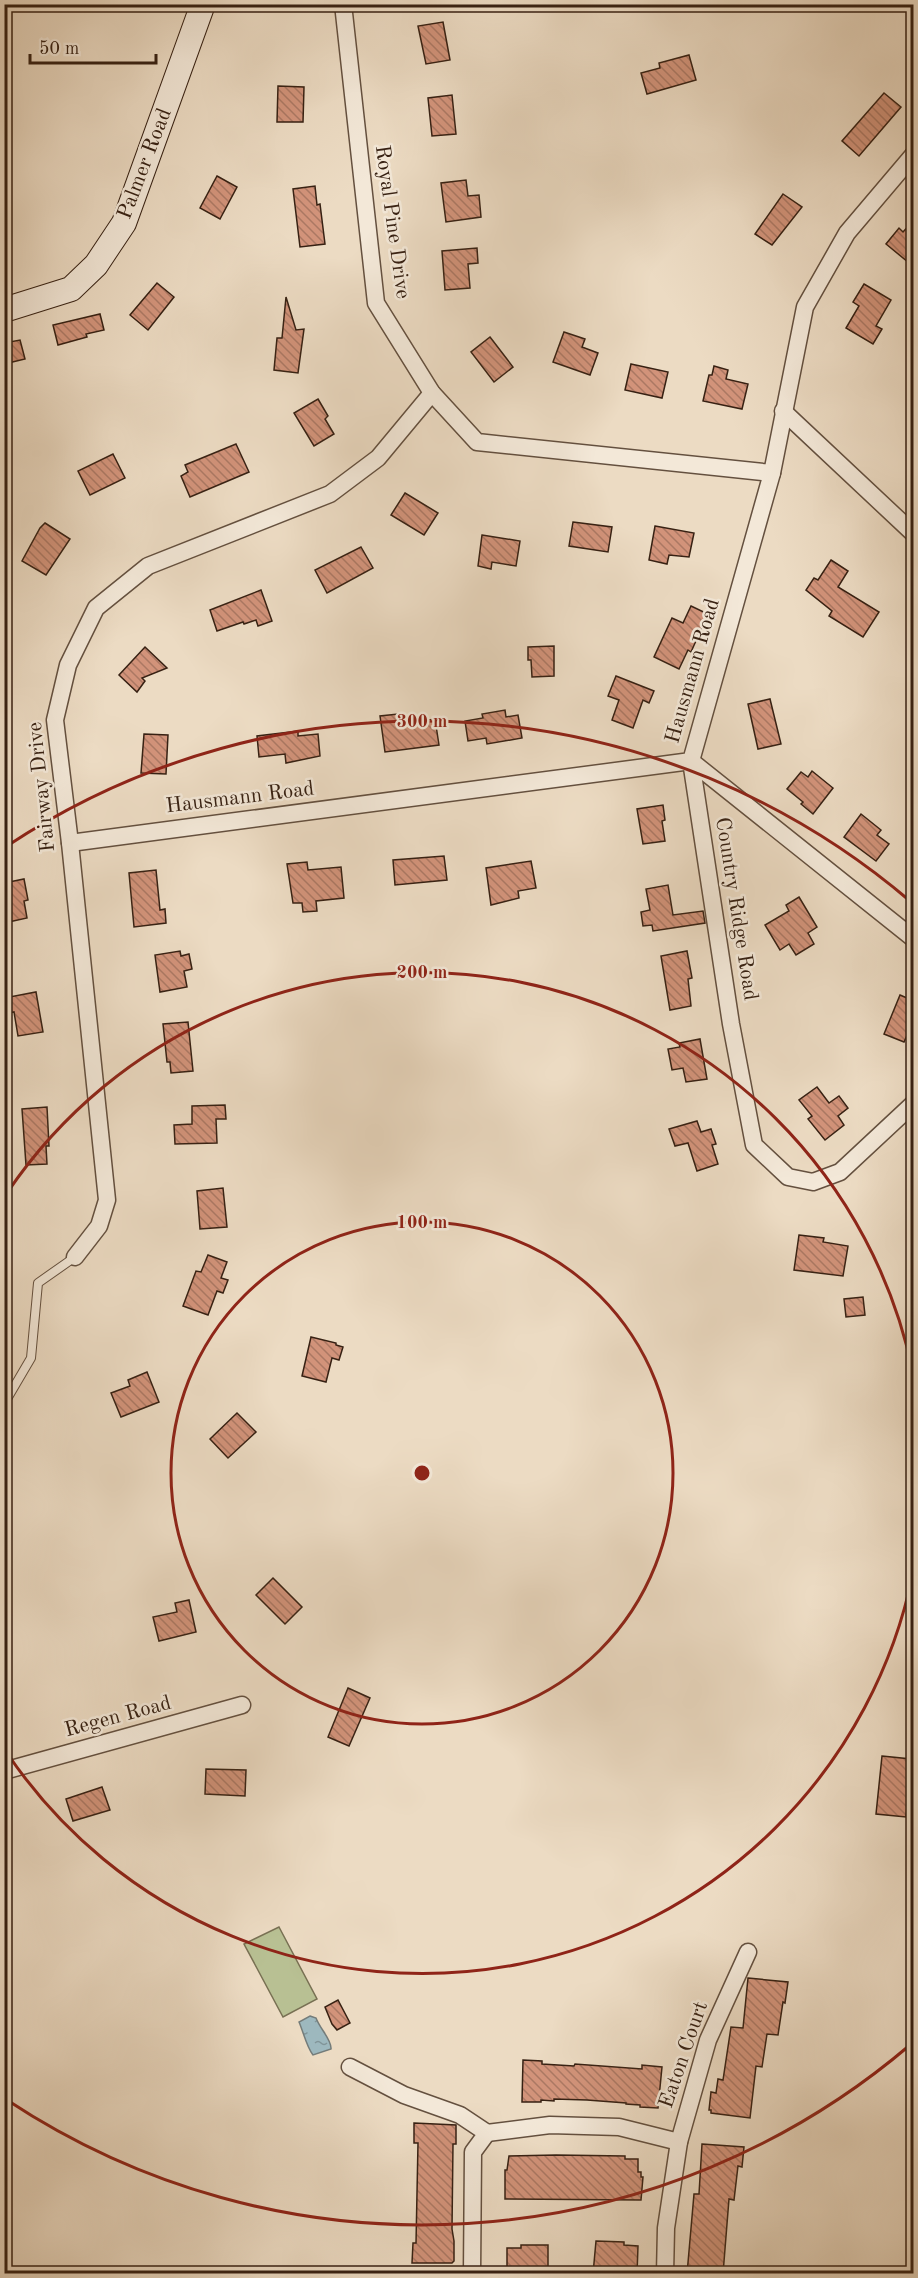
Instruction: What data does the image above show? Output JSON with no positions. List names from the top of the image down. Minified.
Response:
{"streets":{"main road":["Palmer Road"],"street":["Royal Pine Drive","Hausmann Road","Fairway Drive","Country Ridge Road","Regen Road","Eaton Court"]},"crossings":[["Royal Pine Drive","Hausmann Road"],["Royal Pine Drive","Fairway Drive"],["Hausmann Road","Fairway Drive"],["Hausmann Road","Country Ridge Road"]],"scale_bar":"50 m","rings":["300 m","200 m","100 m"]}
